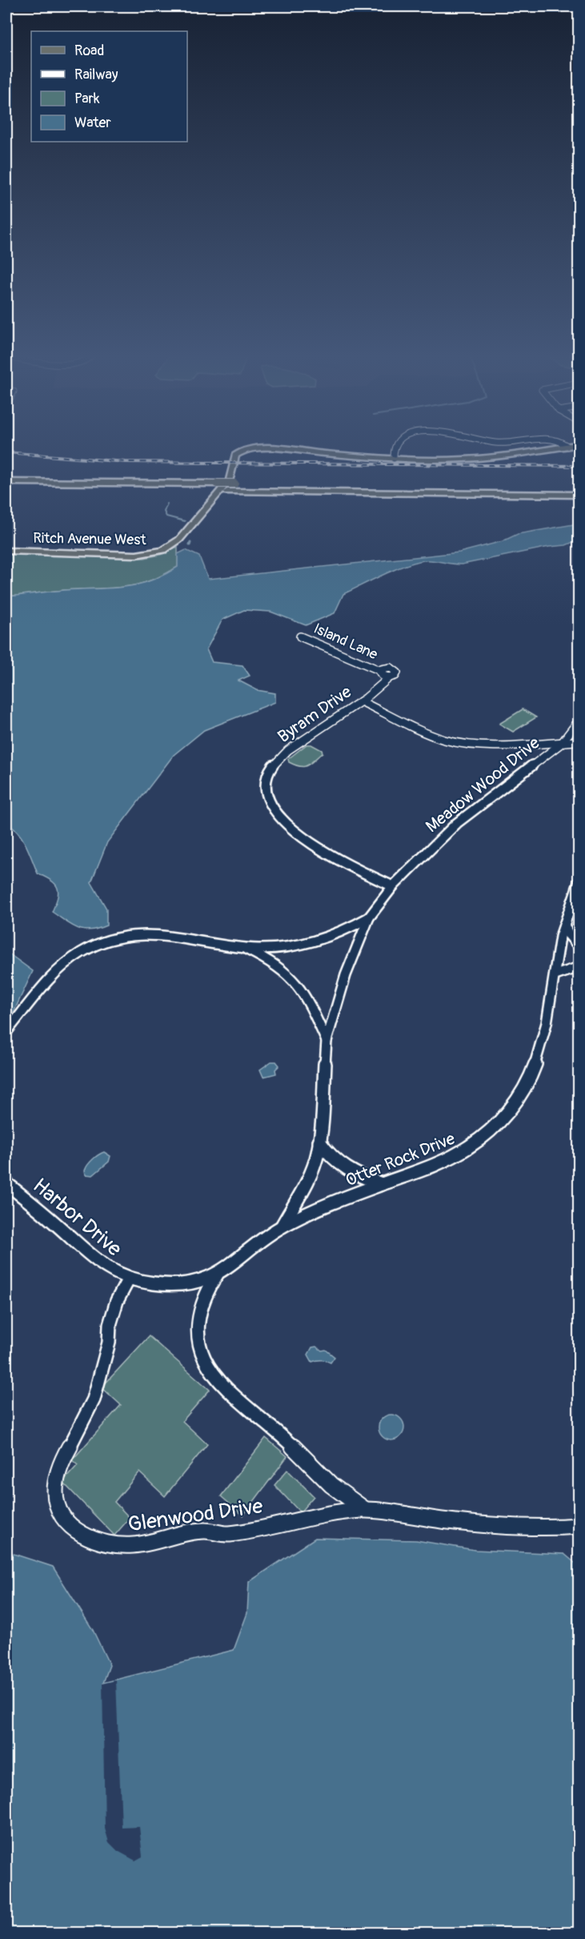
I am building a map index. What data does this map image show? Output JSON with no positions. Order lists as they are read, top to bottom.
{
  "streets": {
    "main road": ["Ritch Avenue West"],
    "street": [
      "Island Lane",
      "Byram Drive",
      "Meadow Wood Drive",
      "Otter Rock Drive",
      "Harbor Drive",
      "Glenwood Drive"
    ]
  },
  "crossings": [
    ["Island Lane", "Byram Drive"],
    ["Byram Drive", "Meadow Wood Drive"],
    ["Meadow Wood Drive", "Otter Rock Drive"],
    ["Meadow Wood Drive", "Harbor Drive"],
    ["Otter Rock Drive", "Harbor Drive"],
    ["Harbor Drive", "Glenwood Drive"]
  ],
  "legend": [
    "Road",
    "Railway",
    "Park",
    "Water"
  ]
}
